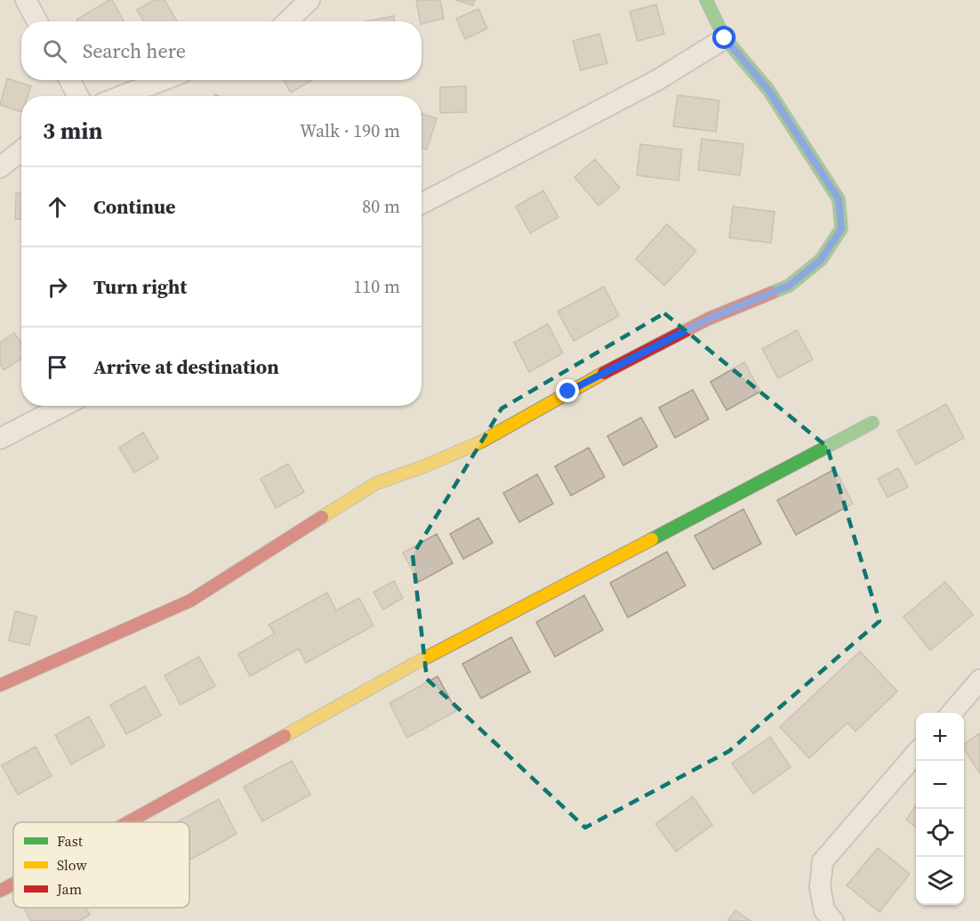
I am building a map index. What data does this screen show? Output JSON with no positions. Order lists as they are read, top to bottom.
{
  "legend": ["Fast", "Slow", "Jam"],
  "page": {
    "search": "Search here",
    "heading": ["3 min", "Walk · 190 m"],
    "list": [
      ["Continue", "80 m"],
      ["Turn right", "110 m"],
      "Arrive at destination"
    ],
    "map_buttons": ["+", "−"]
  }
}
